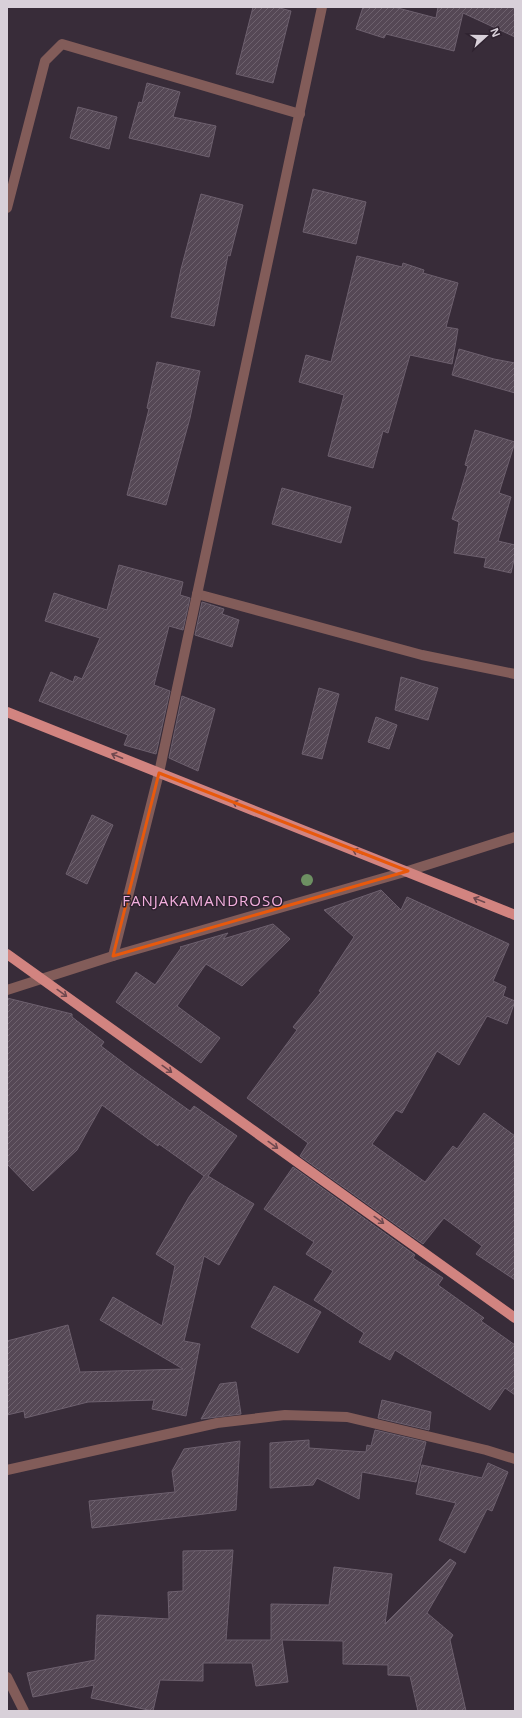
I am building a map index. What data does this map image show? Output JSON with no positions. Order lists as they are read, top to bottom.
{
  "districts": ["FANJAKAMANDROSO"],
  "north": "right"
}
